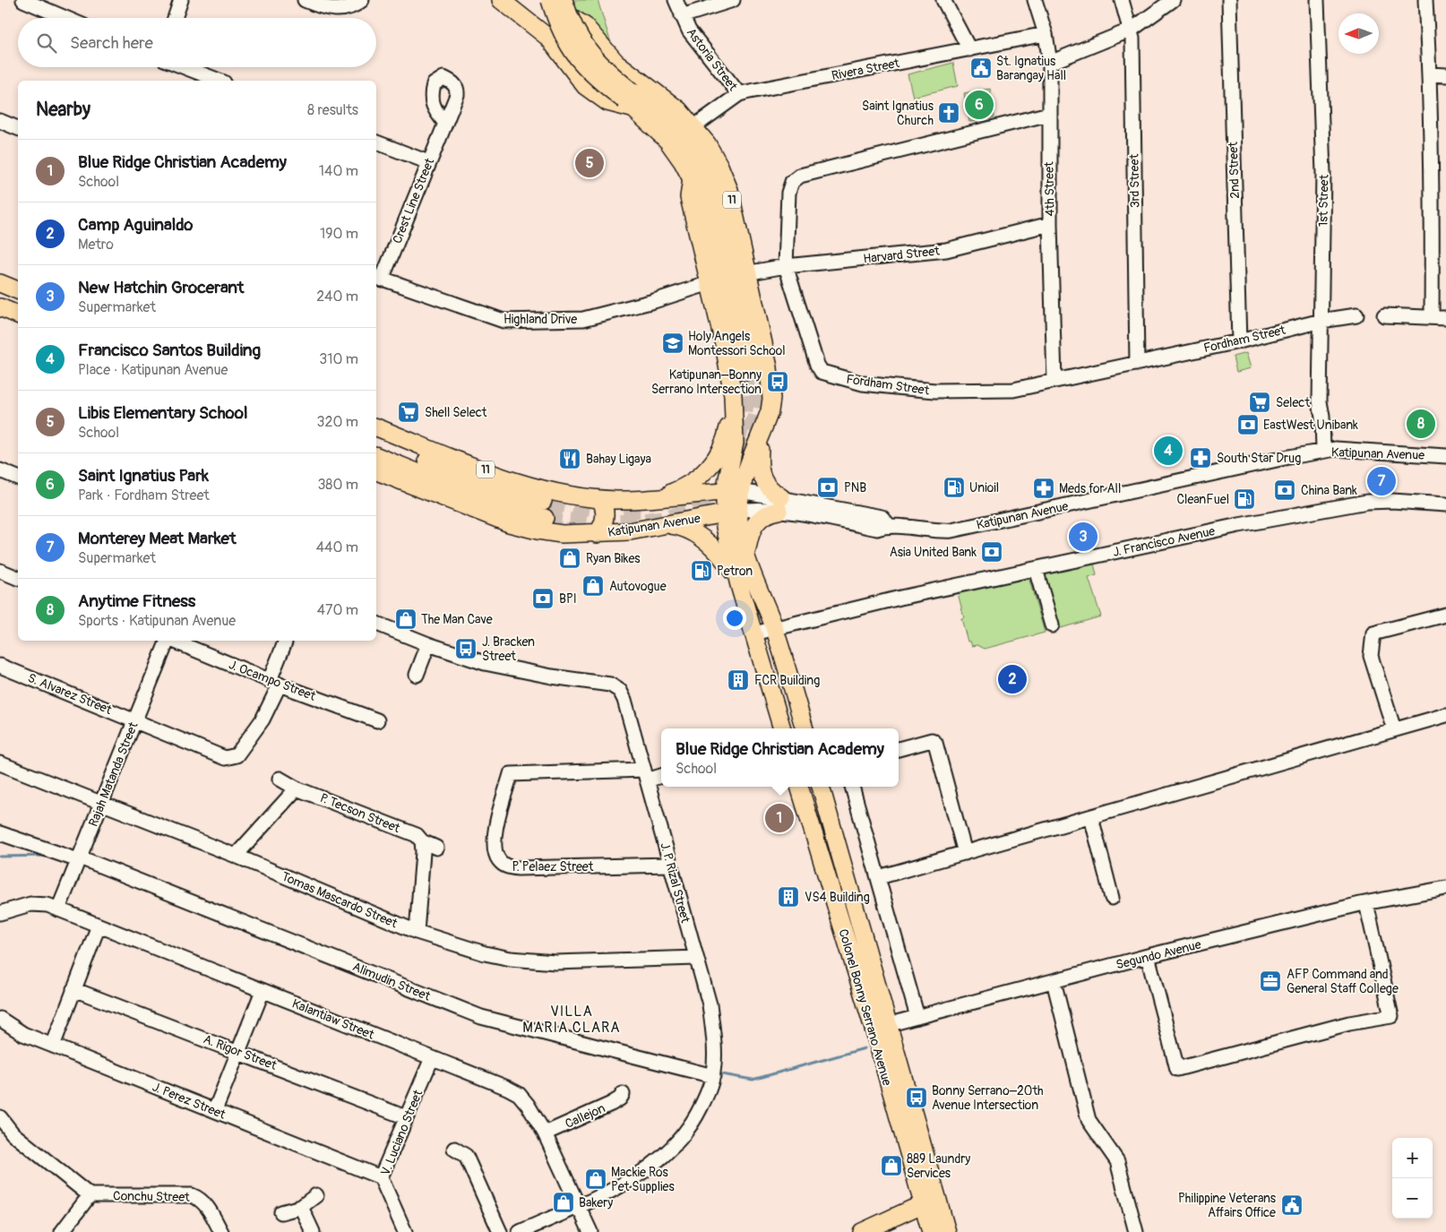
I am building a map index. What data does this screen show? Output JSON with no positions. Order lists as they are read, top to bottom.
{
  "streets": {
    "main road": ["11", "Katipunan Avenue", "Colonel Bonny Serrano Avenue"],
    "street": [
      "Astoria Street",
      "Rivera Street",
      "2nd Street",
      "3rd Street",
      "4th Street",
      "Crest Line Street",
      "1st Street",
      "Harvard Street",
      "Highland Drive",
      "Fordham Street",
      "J. Francisco Avenue",
      "J. Ocampo Street",
      "S. Alvarez Street",
      "Rajah Matanda Street",
      "P. Tecson Street",
      "P. Pelaez Street",
      "J. P. Rizal Street",
      "Tomas Mascardo Street",
      "Segundo Avenue",
      "Alimudin Street",
      "Kalantiaw Street",
      "A. Rigor Street",
      "J. Perez Street",
      "Callejon",
      "V. Luciano Street",
      "Conchu Street"
    ]
  },
  "crossings": [
    ["Astoria Street", "Rivera Street"],
    ["Rivera Street", "4th Street"],
    ["Rivera Street", "11"],
    ["2nd Street", "Fordham Street"],
    ["3rd Street", "Fordham Street"],
    ["4th Street", "Harvard Street"],
    ["4th Street", "Fordham Street"],
    ["11", "Highland Drive"],
    ["11", "Katipunan Avenue"],
    ["Crest Line Street", "Highland Drive"],
    ["1st Street", "Fordham Street"],
    ["1st Street", "Katipunan Avenue"],
    ["Harvard Street", "Fordham Street"],
    ["J. Ocampo Street", "S. Alvarez Street"],
    ["S. Alvarez Street", "Rajah Matanda Street"],
    ["Rajah Matanda Street", "Tomas Mascardo Street"],
    ["Rajah Matanda Street", "Alimudin Street"],
    ["Rajah Matanda Street", "Kalantiaw Street"],
    ["P. Pelaez Street", "J. P. Rizal Street"],
    ["J. P. Rizal Street", "Tomas Mascardo Street"],
    ["J. P. Rizal Street", "Alimudin Street"],
    ["J. P. Rizal Street", "Kalantiaw Street"],
    ["Segundo Avenue", "Colonel Bonny Serrano Avenue"],
    ["Kalantiaw Street", "Callejon"],
    ["Kalantiaw Street", "V. Luciano Street"],
    ["A. Rigor Street", "V. Luciano Street"],
    ["J. Perez Street", "V. Luciano Street"]
  ],
  "districts": ["VILLA MARIA CLARA"],
  "places": {
    "public building": ["St. Ignatius Barangay Hall", "Philippine Veterans Affairs Office"],
    "church": ["Saint Ignatius Church"],
    "school or university": ["Holy Angels Montessori School"],
    "bus stop": ["Katipunan–Bonny Serrano Intersection", "J. Bracken Street", "Bonny Serrano–20th Avenue Intersection"],
    "supermarket": ["Select", "Shell Select"],
    "bank": [
      "EastWest Unibank",
      "PNB",
      "China Bank",
      "Asia United Bank",
      "BPI"
    ],
    "pharmacy": ["South Star Drug", "Meds for All"],
    "restaurant": ["Bahay Ligaya"],
    "fuel station": ["Unioil", "CleanFuel", "Petron"],
    "shop": [
      "Ryan Bikes",
      "Autovogue",
      "The Man Cave",
      "889 Laundry Services",
      "Mackie Ros Pet Supplies",
      "Bakery"
    ],
    "building": ["FCR Building", "VS4 Building"],
    "office": ["AFP Command and General Staff College"]
  },
  "north": "left",
  "page": {
    "search": "Search here",
    "heading": ["Nearby", "8 results"],
    "pins": [
      "6",
      "5",
      "8",
      "4",
      "7",
      "3",
      "2",
      "1"
    ],
    "list": [
      {
        "mark": "1",
        "name": "Blue Ridge Christian Academy",
        "note": "School",
        "value": "140 m"
      },
      {
        "mark": "2",
        "name": "Camp Aguinaldo",
        "note": "Metro",
        "value": "190 m"
      },
      {
        "mark": "3",
        "name": "New Hatchin Grocerant",
        "note": "Supermarket",
        "value": "240 m"
      },
      {
        "mark": "4",
        "name": "Francisco Santos Building",
        "note": "Place · Katipunan Avenue",
        "value": "310 m"
      },
      {
        "mark": "5",
        "name": "Libis Elementary School",
        "note": "School",
        "value": "320 m"
      },
      {
        "mark": "6",
        "name": "Saint Ignatius Park",
        "note": "Park · Fordham Street",
        "value": "380 m"
      },
      {
        "mark": "7",
        "name": "Monterey Meat Market",
        "note": "Supermarket",
        "value": "440 m"
      },
      {
        "mark": "8",
        "name": "Anytime Fitness",
        "note": "Sports · Katipunan Avenue",
        "value": "470 m"
      }
    ],
    "popup": ["Blue Ridge Christian Academy", "School"],
    "map_buttons": ["+", "−"]
  }
}
